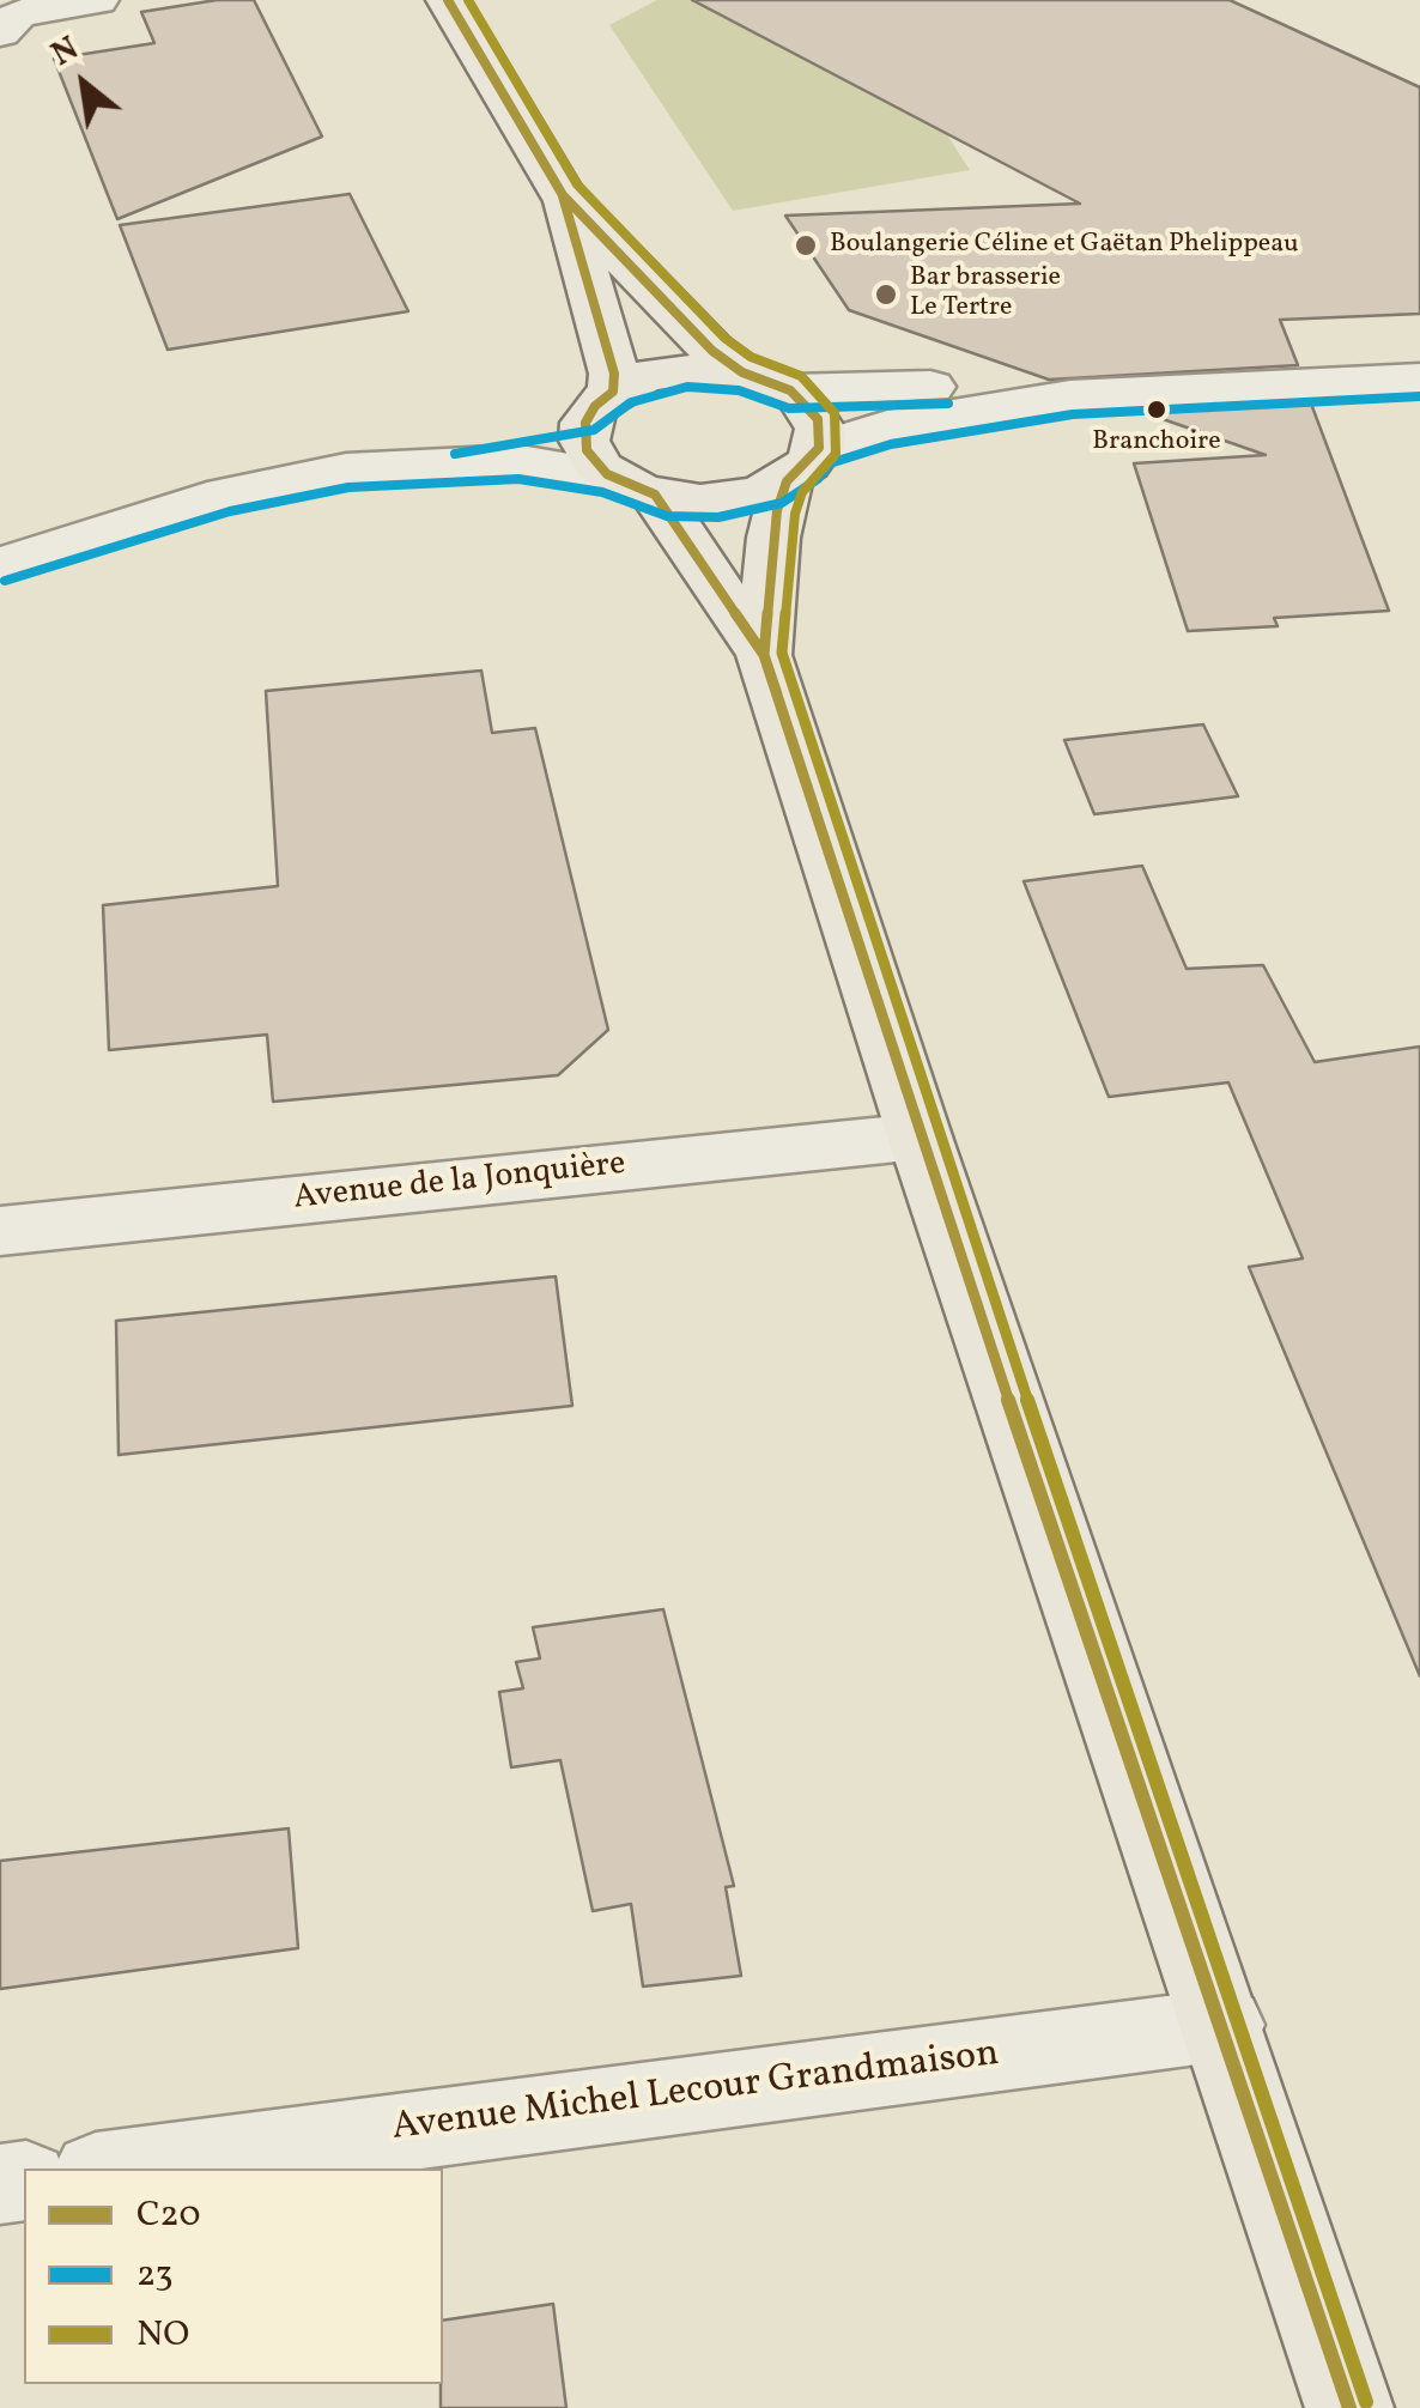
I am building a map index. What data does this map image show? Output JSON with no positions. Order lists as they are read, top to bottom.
{
  "streets": {
    "street": ["Avenue de la Jonquière", "Avenue Michel Lecour Grandmaison"]
  },
  "places": ["Boulangerie Céline et Gaëtan Phelippeau", "Bar brasserie Le Tertre", "Branchoire"],
  "lines": ["transit line C20", "transit line NO", "transit line 23"],
  "legend": ["C20", "23", "NO"],
  "north": "top left"
}
